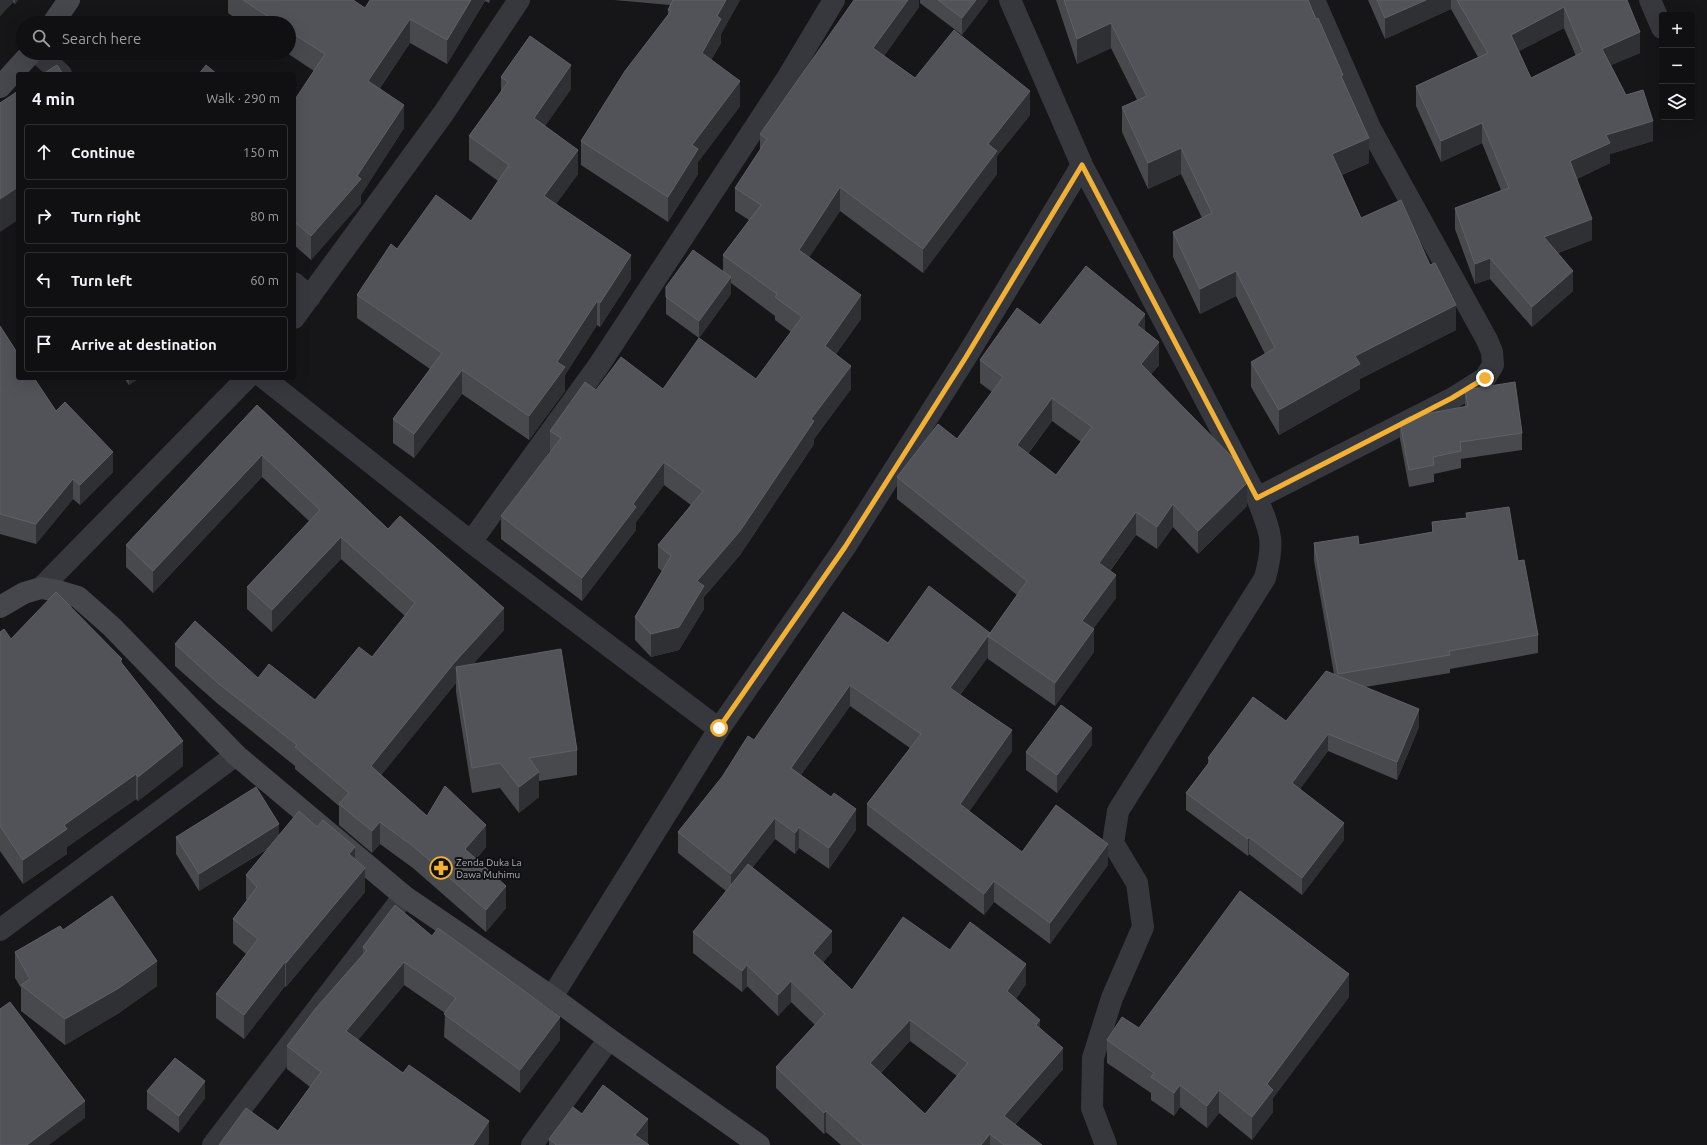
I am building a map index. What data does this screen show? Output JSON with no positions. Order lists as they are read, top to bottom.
{
  "places": {
    "pharmacy": ["Zenda Duka La Dawa Muhimu"]
  },
  "page": {
    "map_buttons": ["+", "−"],
    "search": "Search here",
    "heading": ["4 min", "Walk · 290 m"],
    "list": [
      ["Continue", "150 m"],
      ["Turn right", "80 m"],
      ["Turn left", "60 m"],
      "Arrive at destination"
    ]
  }
}
